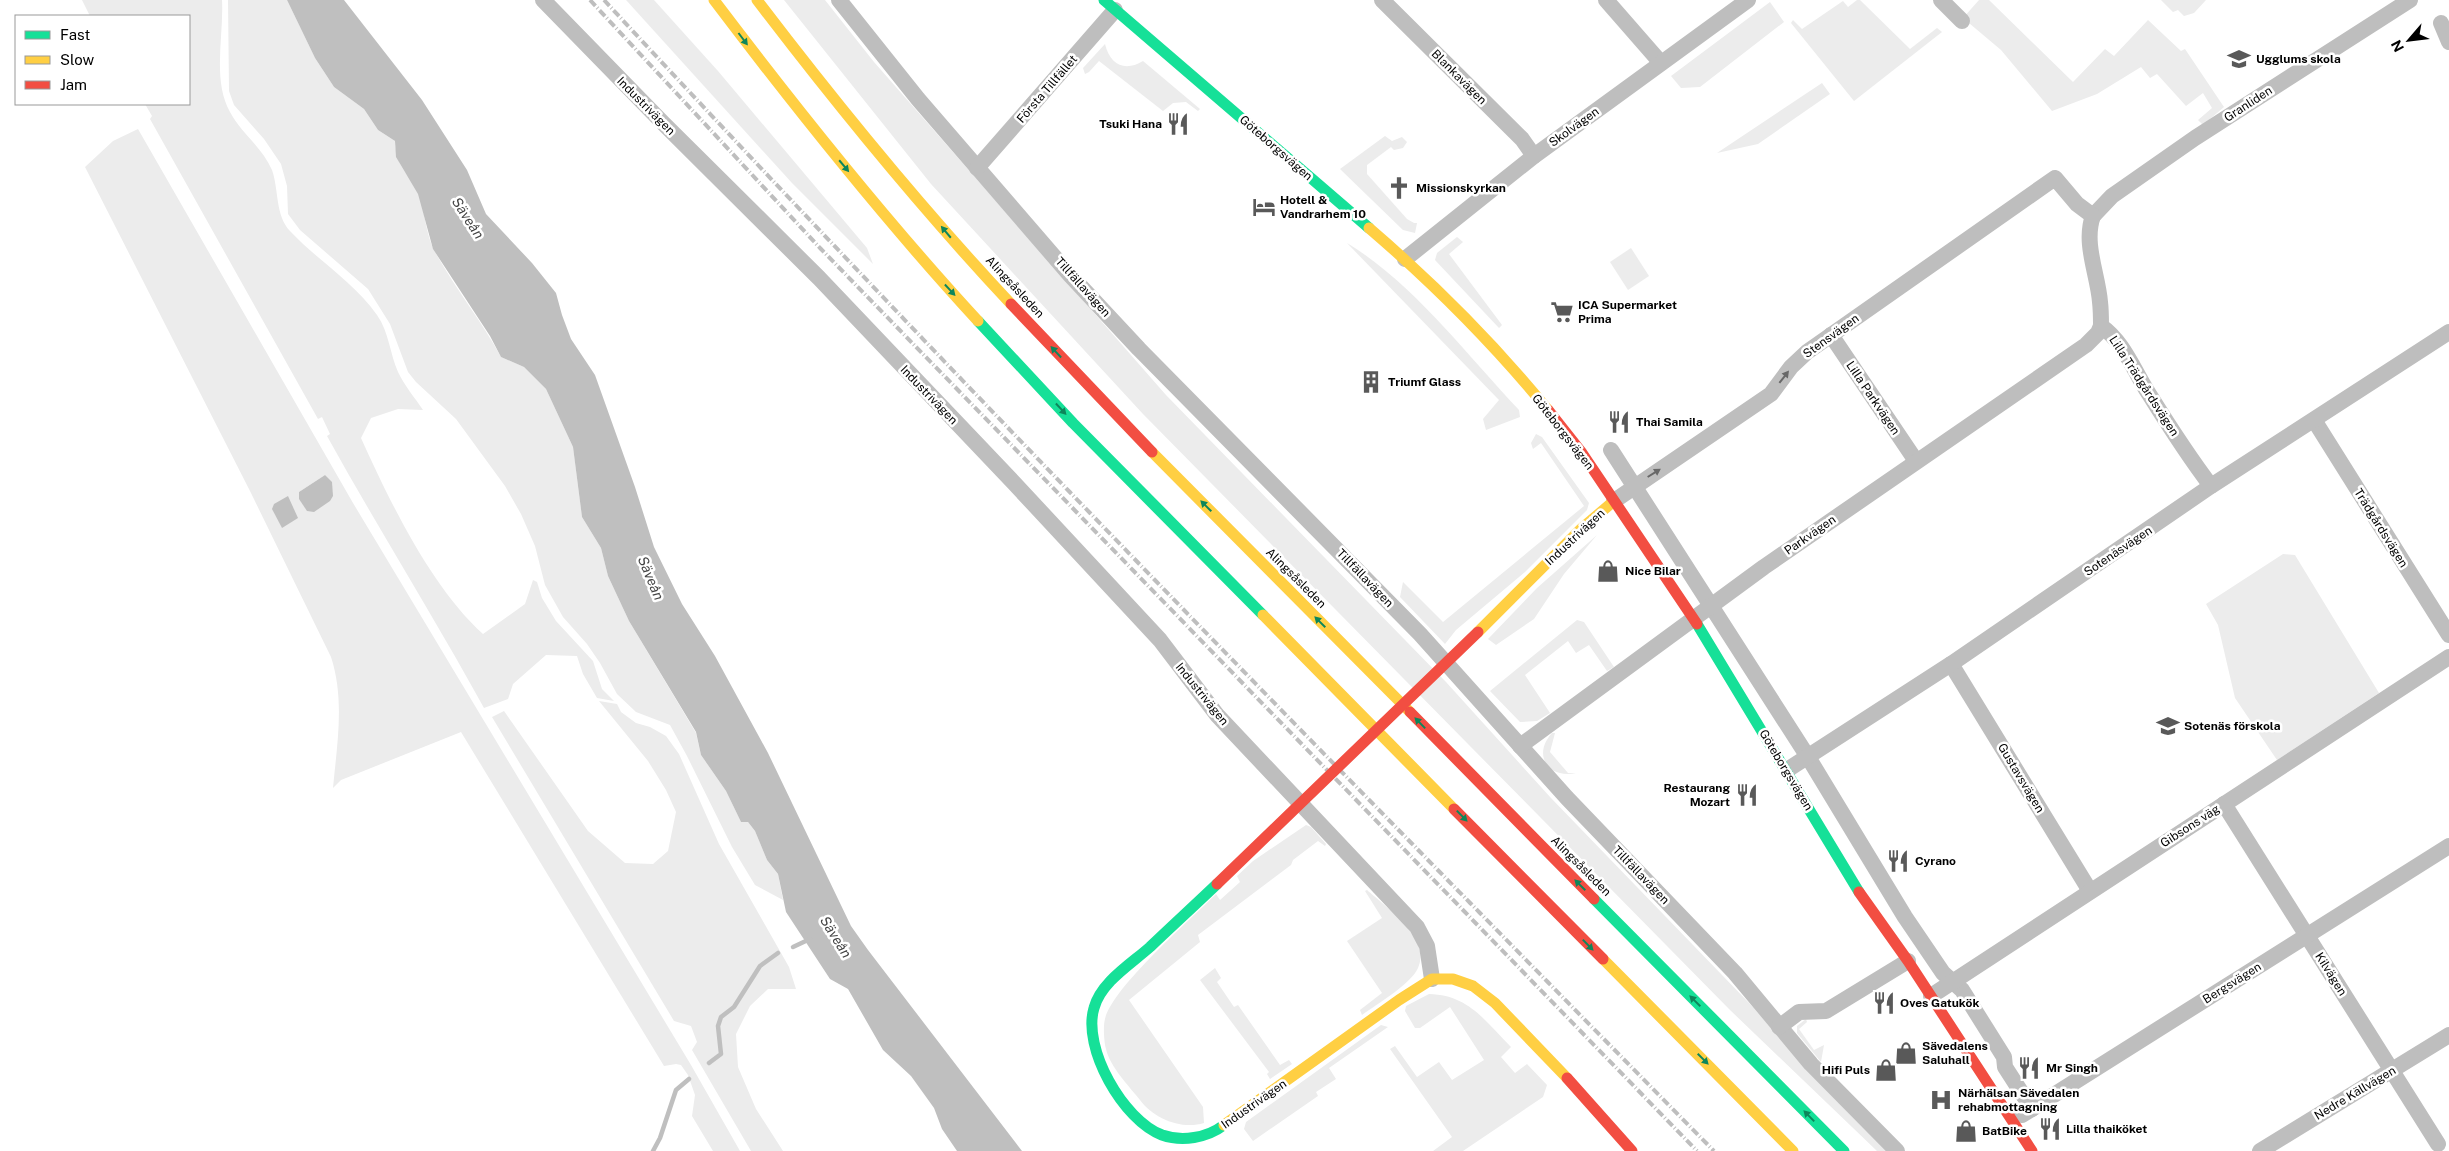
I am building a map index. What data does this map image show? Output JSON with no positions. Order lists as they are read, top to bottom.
{
  "streets": {
    "main road": ["Industrivägen", "Göteborgsvägen", "Alingsåsleden"],
    "street": [
      "Blankavägen",
      "Första Tillfället",
      "Granliden",
      "Skolvägen",
      "Tillfällavägen",
      "Stensvägen",
      "Lilla Trädgårdsvägen",
      "Lilla Parkvägen",
      "Trädgårdsvägen",
      "Parkvägen",
      "Sotenäsvägen",
      "Gustavsvägen",
      "Gibsons väg",
      "Kilvägen",
      "Bergsvägen",
      "Nedre Källvägen"
    ]
  },
  "crossings": [
    ["Blankavägen", "Skolvägen"],
    ["Första Tillfället", "Göteborgsvägen"],
    ["Första Tillfället", "Tillfällavägen"],
    ["Granliden", "Stensvägen"],
    ["Granliden", "Lilla Trädgårdsvägen"],
    ["Industrivägen", "Göteborgsvägen"],
    ["Industrivägen", "Stensvägen"],
    ["Skolvägen", "Göteborgsvägen"],
    ["Göteborgsvägen", "Stensvägen"],
    ["Göteborgsvägen", "Parkvägen"],
    ["Göteborgsvägen", "Sotenäsvägen"],
    ["Göteborgsvägen", "Gibsons väg"],
    ["Göteborgsvägen", "Bergsvägen"],
    ["Tillfällavägen", "Parkvägen"],
    ["Stensvägen", "Lilla Trädgårdsvägen"],
    ["Stensvägen", "Lilla Parkvägen"],
    ["Lilla Trädgårdsvägen", "Parkvägen"],
    ["Lilla Trädgårdsvägen", "Sotenäsvägen"],
    ["Lilla Parkvägen", "Parkvägen"],
    ["Trädgårdsvägen", "Sotenäsvägen"],
    ["Sotenäsvägen", "Gustavsvägen"],
    ["Gustavsvägen", "Gibsons väg"],
    ["Gibsons väg", "Kilvägen"],
    ["Kilvägen", "Bergsvägen"],
    ["Kilvägen", "Nedre Källvägen"]
  ],
  "one_way": ["Stensvägen"],
  "water": ["Säveån"],
  "places": {
    "school or university": ["Ugglums skola", "Sotenäs förskola"],
    "restaurant": [
      "Tsuki Hana",
      "Thai Samila",
      "Restaurang Mozart",
      "Cyrano",
      "Oves Gatukök",
      "Mr Singh",
      "Lilla thaiköket"
    ],
    "church": ["Missionskyrkan"],
    "hotel": ["Hotell & Vandrarhem 10"],
    "supermarket": ["ICA Supermarket Prima"],
    "building": ["Triumf Glass"],
    "shop": [
      "Nice Bilar",
      "Sävedalens Saluhall",
      "Hifi Puls",
      "BatBike"
    ],
    "hospital": ["Närhälsan Sävedalen rehabmottagning"]
  },
  "legend": ["Fast", "Slow", "Jam"],
  "north": "bottom left"
}
